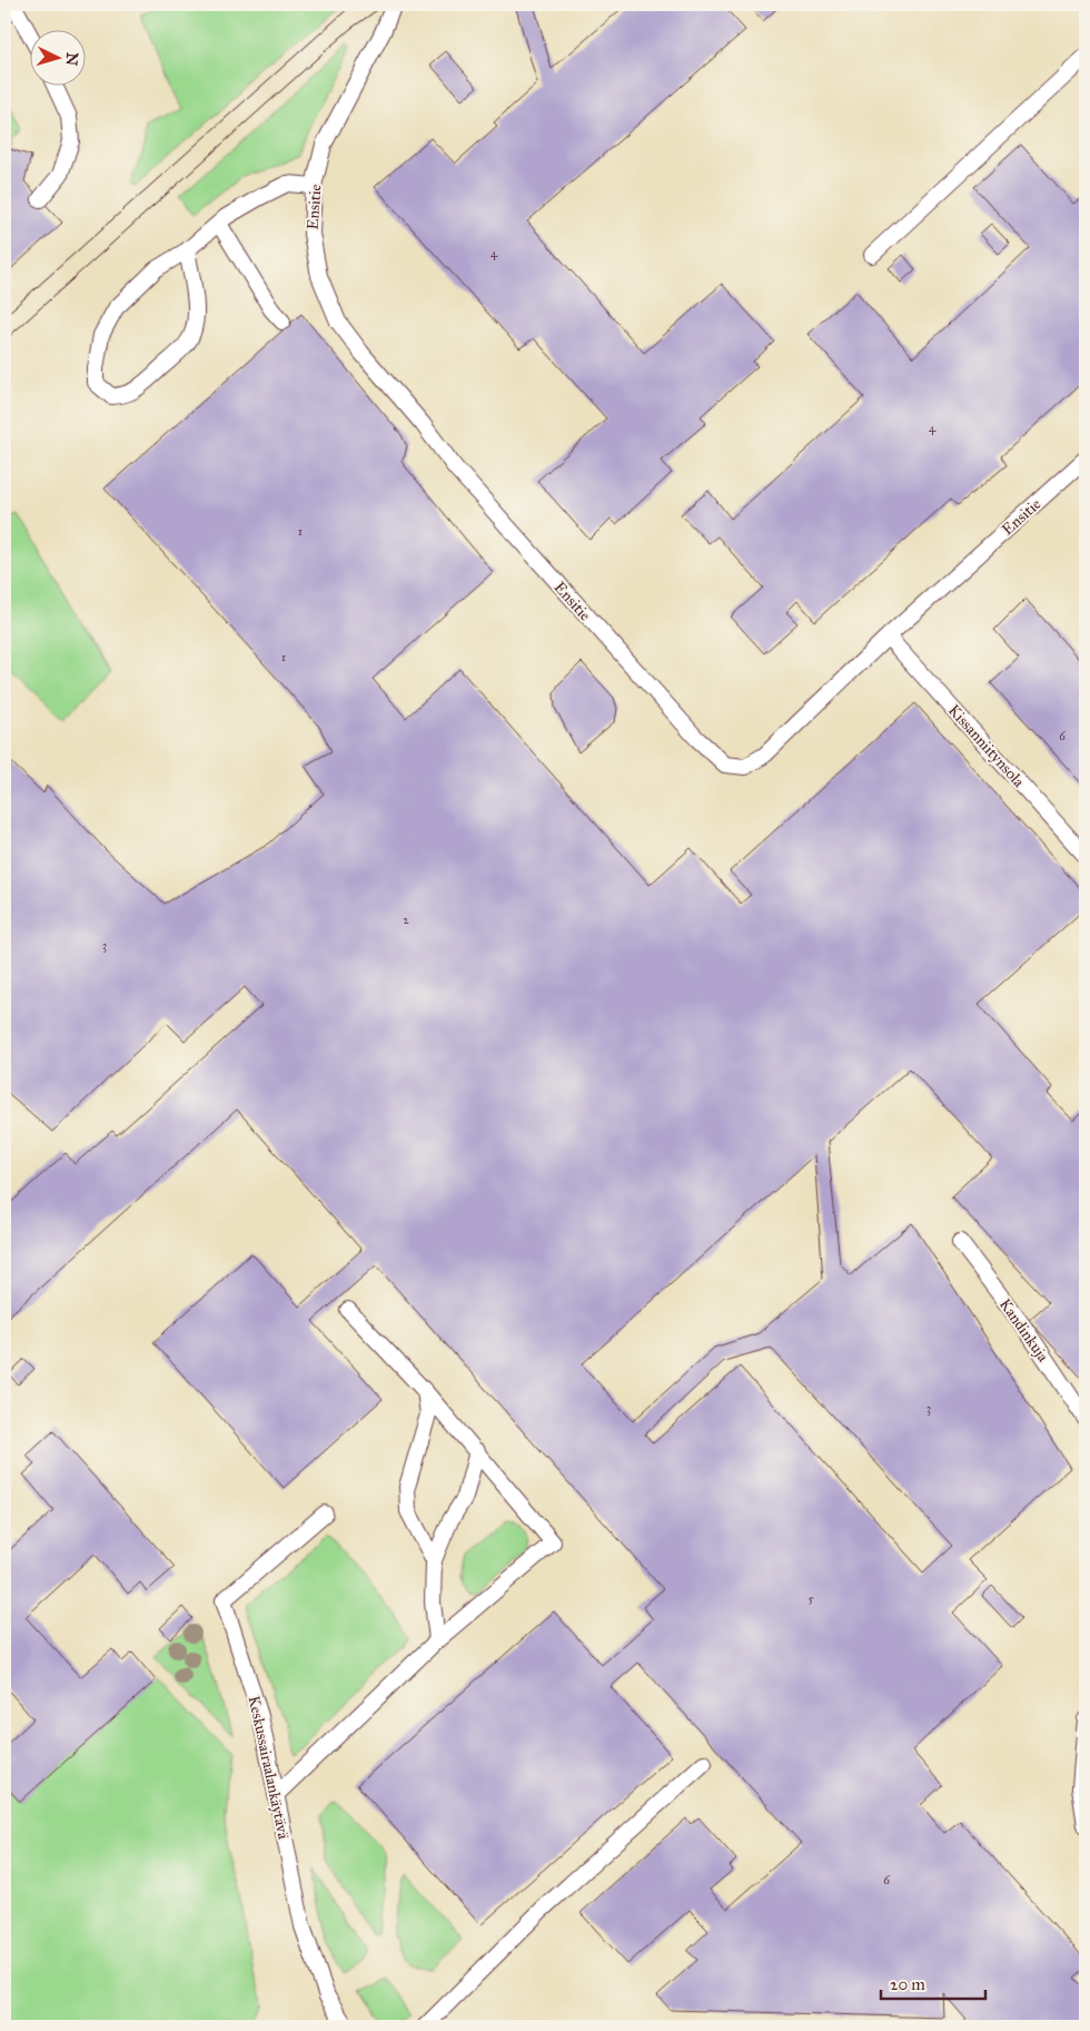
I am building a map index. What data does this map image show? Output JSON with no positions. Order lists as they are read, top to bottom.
{
  "streets": {
    "lane": [
      "Ensitie",
      "Kissanniitynsola",
      "Kandinkuja",
      "Keskussairaalankäytävä"
    ]
  },
  "crossings": [
    ["Ensitie", "Kissanniitynsola"]
  ],
  "house_numbers": [
    "4",
    "4",
    "1",
    "1",
    "6",
    "2",
    "3",
    "3",
    "5",
    "6"
  ],
  "scale_bar": "20 m",
  "north": "right"
}
